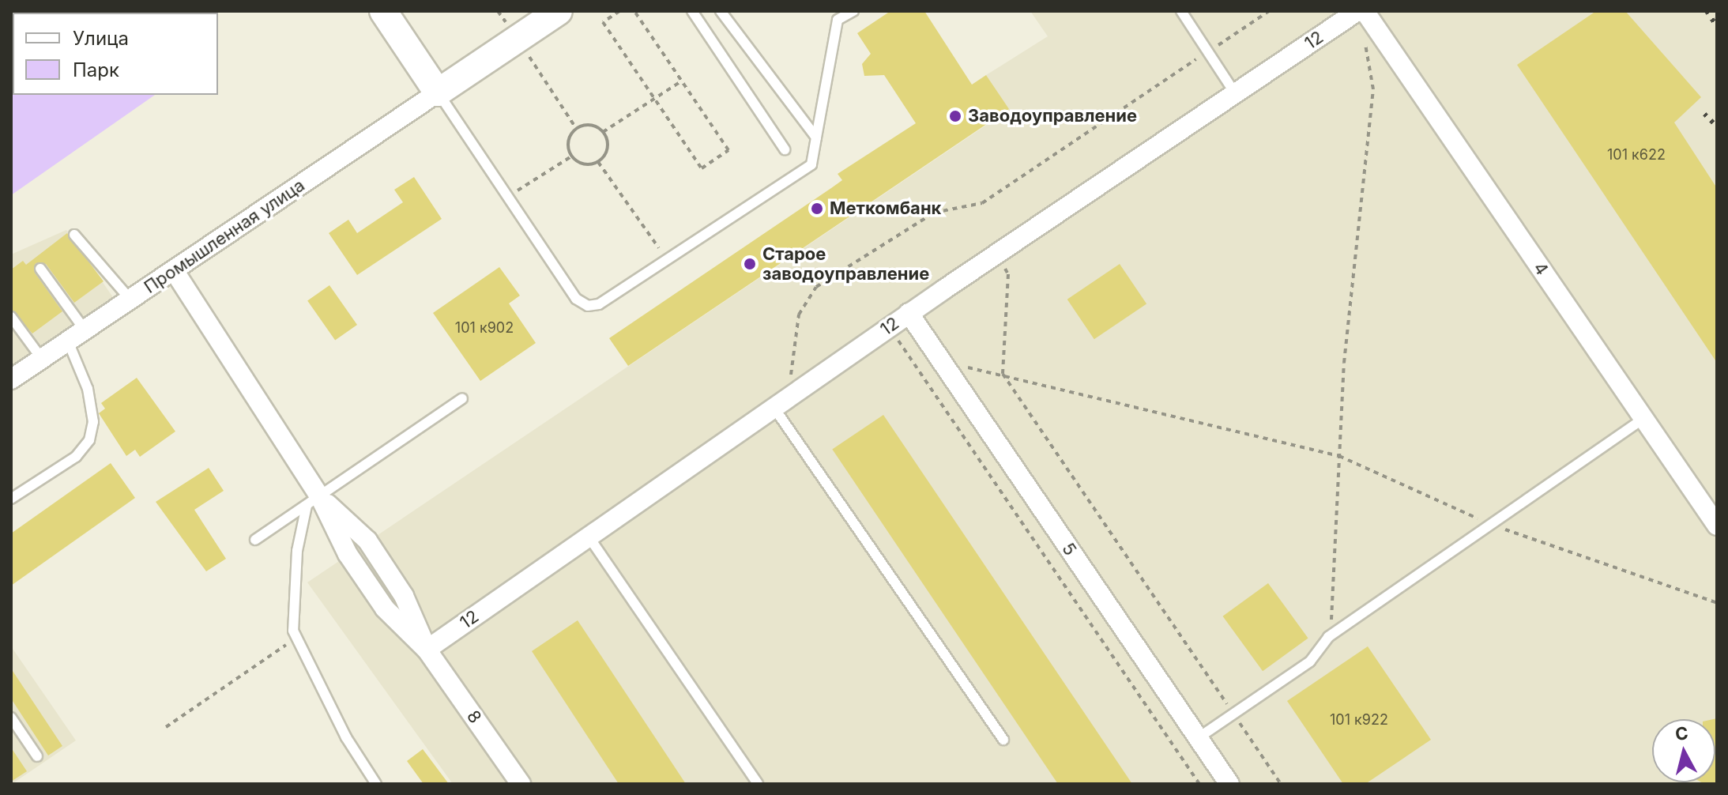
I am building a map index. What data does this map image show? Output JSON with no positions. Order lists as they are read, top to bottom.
{
  "streets": {
    "street": [
      "12",
      "Промышленная улица",
      "4",
      "5",
      "8"
    ]
  },
  "crossings": [
    ["12", "5"],
    ["12", "8"],
    ["Промышленная улица", "8"]
  ],
  "places": ["Заводоуправление", "Меткомбанк", "Старое заводоуправление"],
  "house_numbers": ["101 к622", "101 к902", "101 к922"],
  "legend": ["Улица", "Парк"],
  "north": "top"
}
